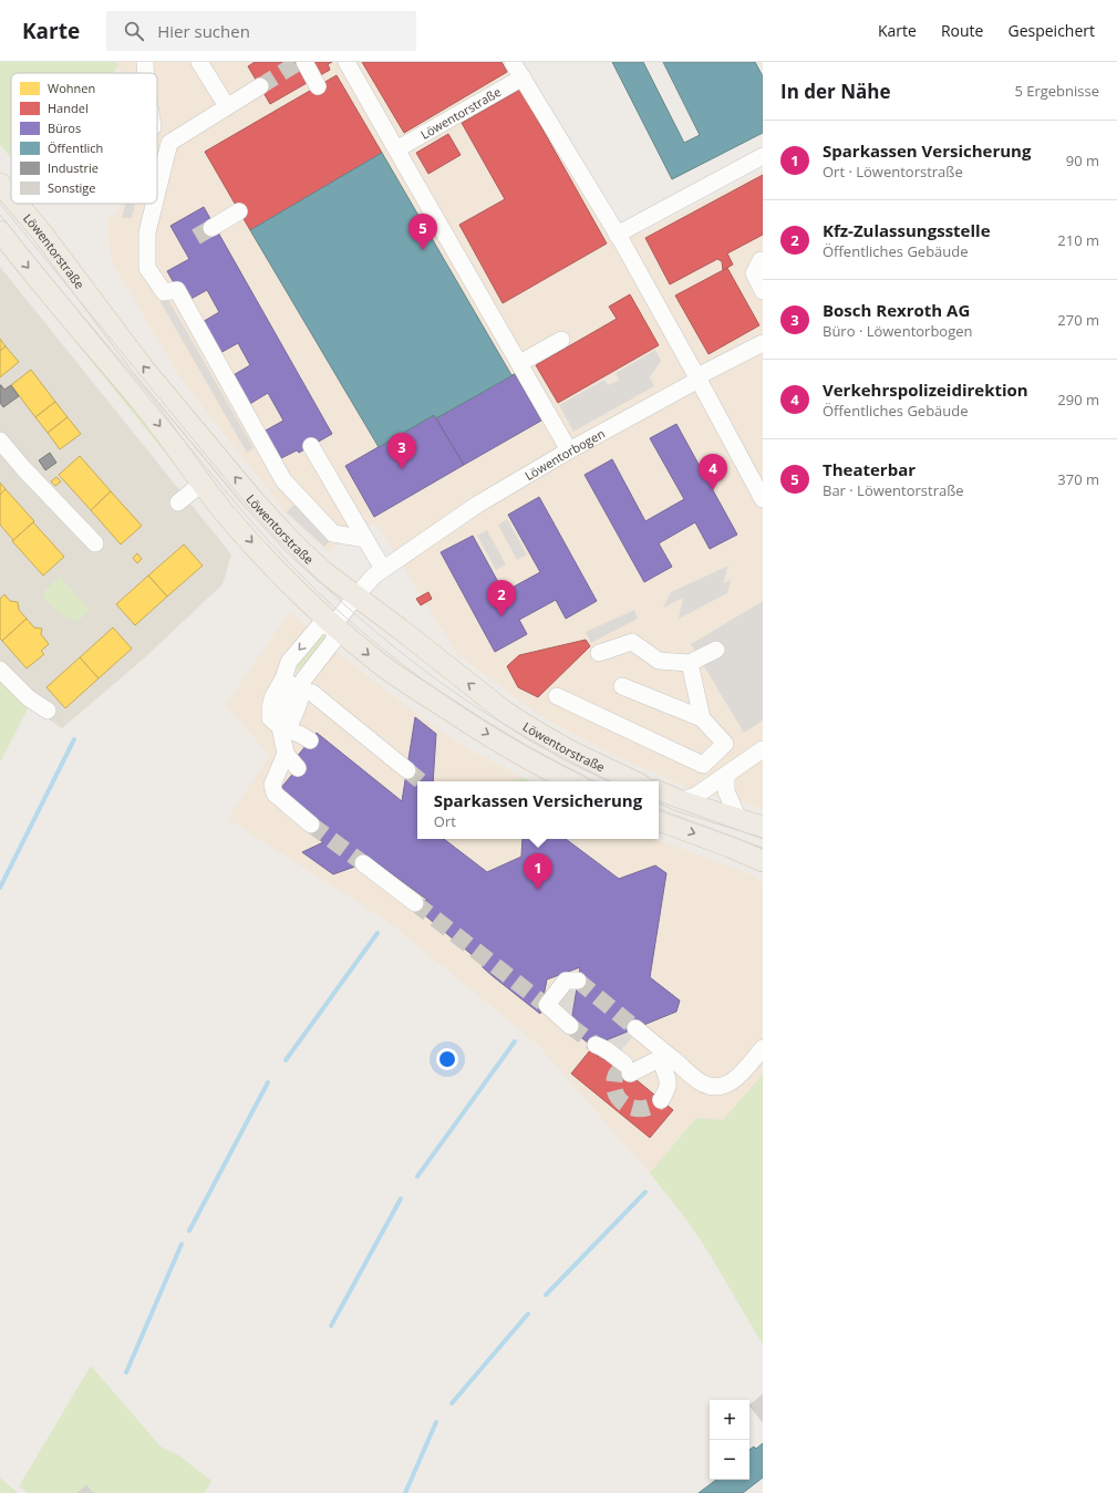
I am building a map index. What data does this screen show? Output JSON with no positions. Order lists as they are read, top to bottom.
{
  "streets": {
    "main road": ["Löwentorstraße"],
    "street": ["Löwentorbogen"]
  },
  "crossings": [
    ["Löwentorstraße", "Löwentorbogen"]
  ],
  "legend": [
    "Wohnen",
    "Handel",
    "Büros",
    "Öffentlich",
    "Industrie",
    "Sonstige"
  ],
  "page": {
    "header": "Karte",
    "search": "Hier suchen",
    "nav": ["Karte", "Route", "Gespeichert"],
    "heading": ["In der Nähe", "5 Ergebnisse"],
    "list": [
      {
        "mark": "1",
        "name": "Sparkassen Versicherung",
        "note": "Ort · Löwentorstraße",
        "value": "90 m"
      },
      {
        "mark": "2",
        "name": "Kfz-Zulassungsstelle",
        "note": "Öffentliches Gebäude",
        "value": "210 m"
      },
      {
        "mark": "3",
        "name": "Bosch Rexroth AG",
        "note": "Büro · Löwentorbogen",
        "value": "270 m"
      },
      {
        "mark": "4",
        "name": "Verkehrspolizeidirektion",
        "note": "Öffentliches Gebäude",
        "value": "290 m"
      },
      {
        "mark": "5",
        "name": "Theaterbar",
        "note": "Bar · Löwentorstraße",
        "value": "370 m"
      }
    ],
    "pins": [
      "5",
      "3",
      "4",
      "2",
      "1"
    ],
    "popup": ["Sparkassen Versicherung", "Ort"],
    "map_buttons": ["+", "−"]
  }
}
